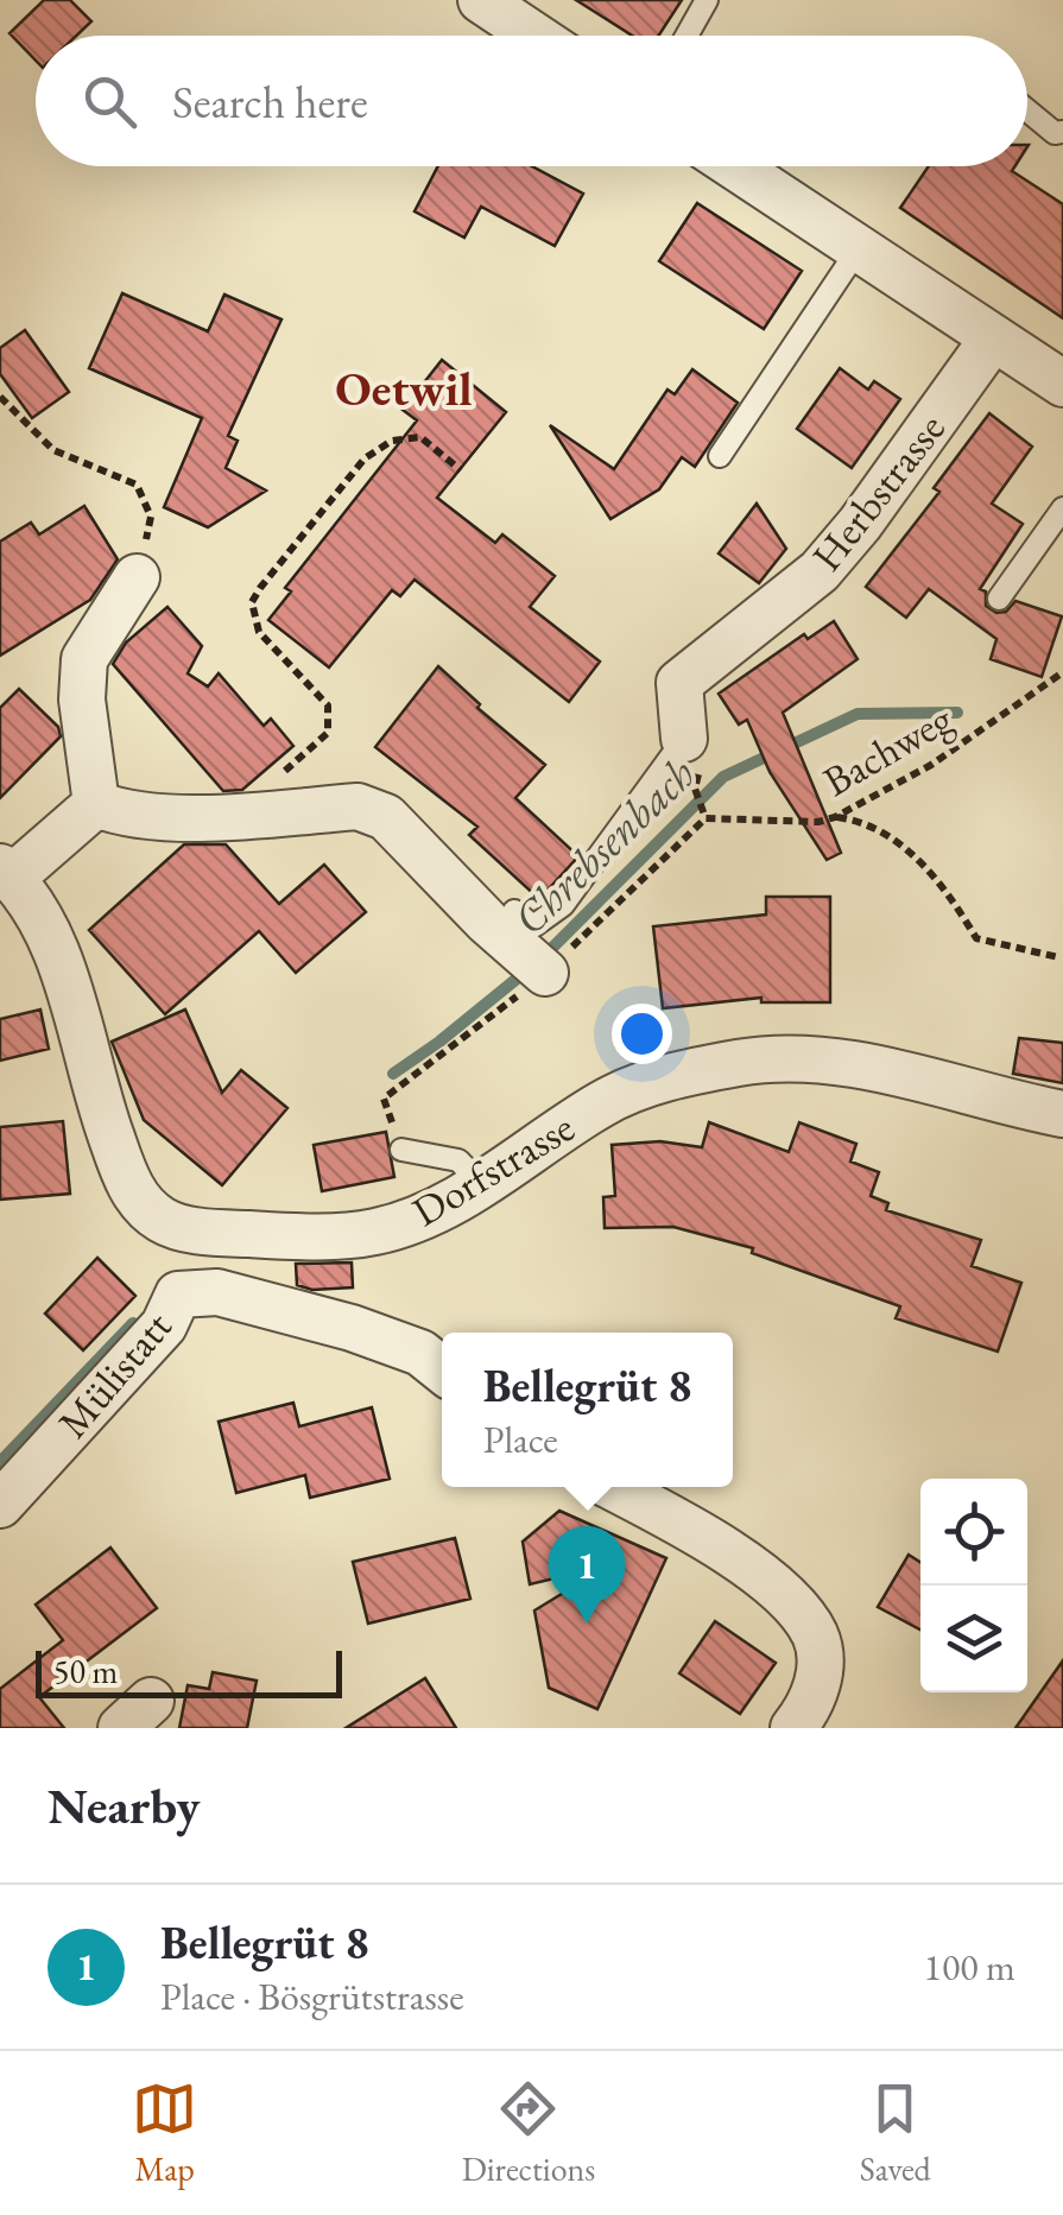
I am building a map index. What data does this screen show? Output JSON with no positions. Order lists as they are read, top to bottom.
{
  "streets": {
    "street": ["Herbstrasse", "Dorfstrasse", "Mülistatt"],
    "path": ["Bachweg"]
  },
  "districts": ["Oetwil"],
  "water": ["Chrebsenbach"],
  "scale_bar": "50 m",
  "page": {
    "search": "Search here",
    "popup": ["Bellegrüt 8", "Place"],
    "pins": "1",
    "scale": "50 m",
    "heading": "Nearby",
    "list": [
      {
        "mark": "1",
        "name": "Bellegrüt 8",
        "note": "Place · Bösgrütstrasse",
        "value": "100 m"
      }
    ],
    "nav": ["Map", "Directions", "Saved"]
  }
}
